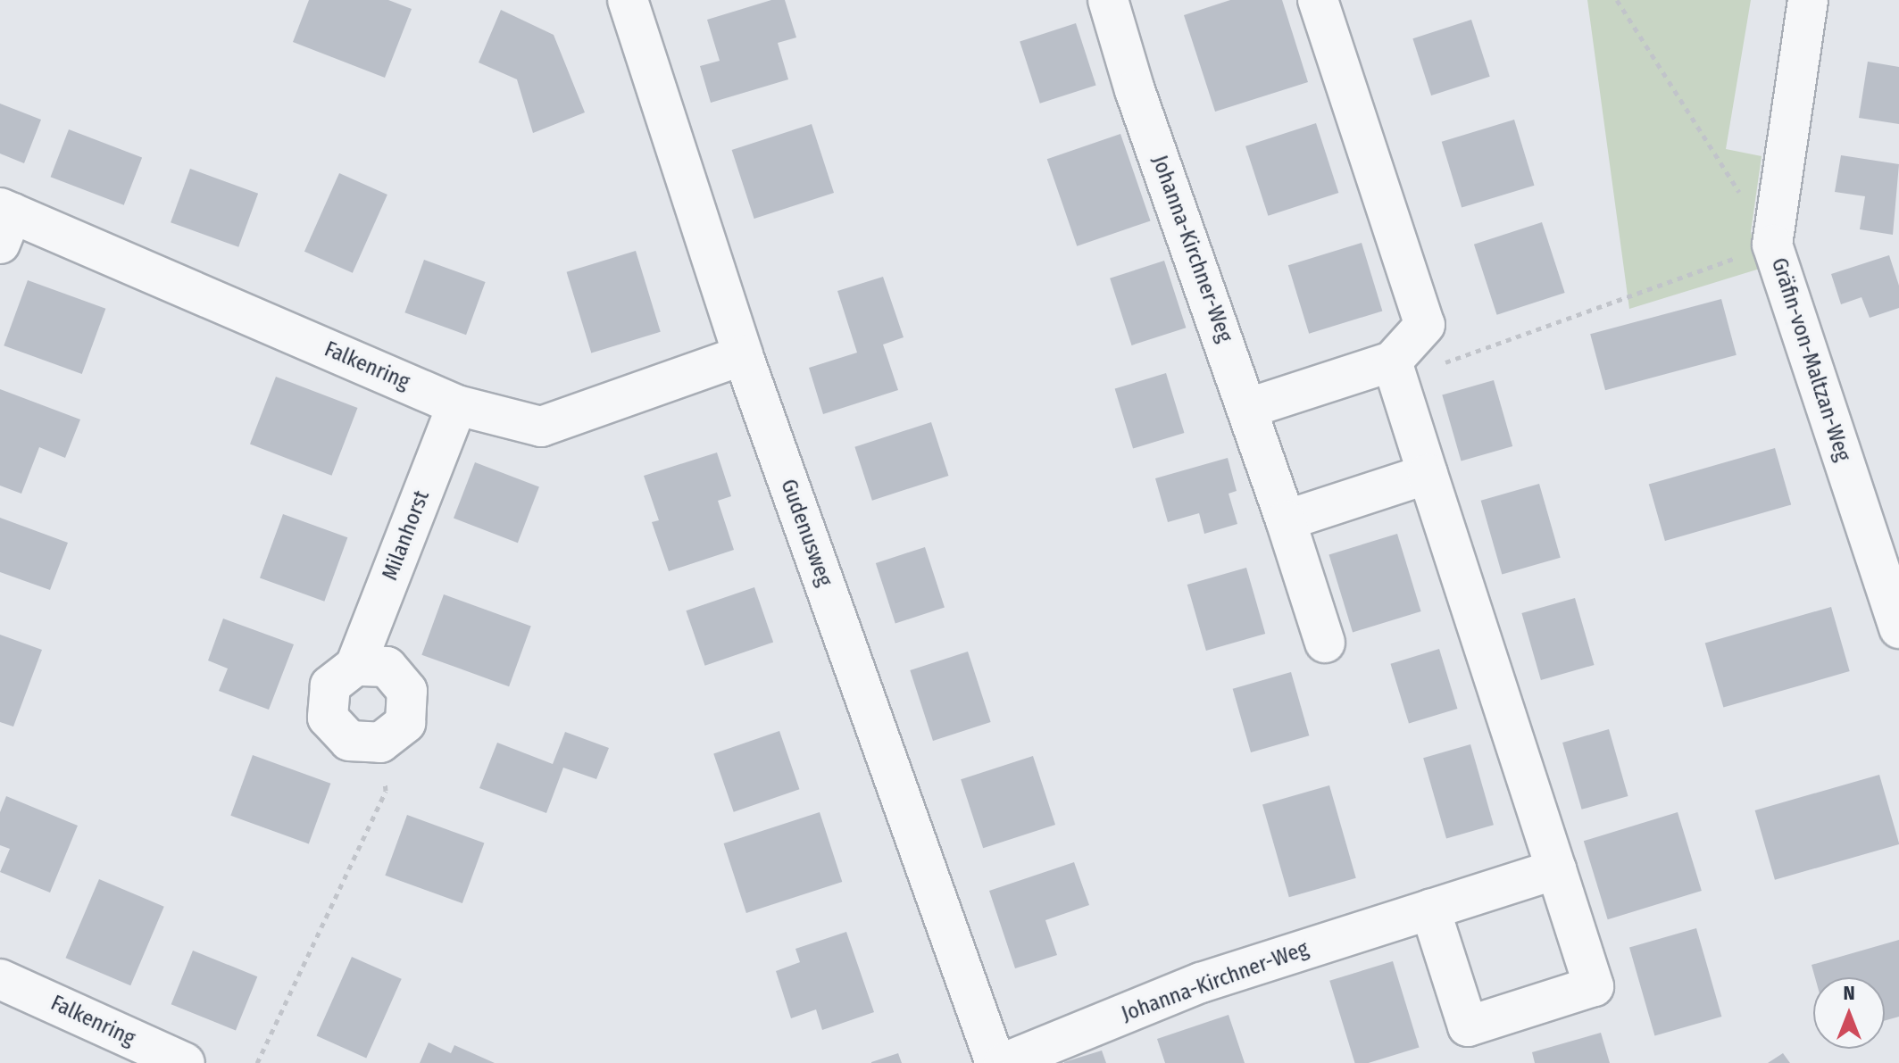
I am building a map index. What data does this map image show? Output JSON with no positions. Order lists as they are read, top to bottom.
{
  "streets": {
    "street": [
      "Johanna-Kirchner-Weg",
      "Gräfin-von-Maltzan-Weg",
      "Falkenring",
      "Gudenusweg",
      "Milanhorst"
    ]
  },
  "crossings": [
    ["Falkenring", "Gudenusweg"],
    ["Falkenring", "Milanhorst"]
  ],
  "north": "top"
}
